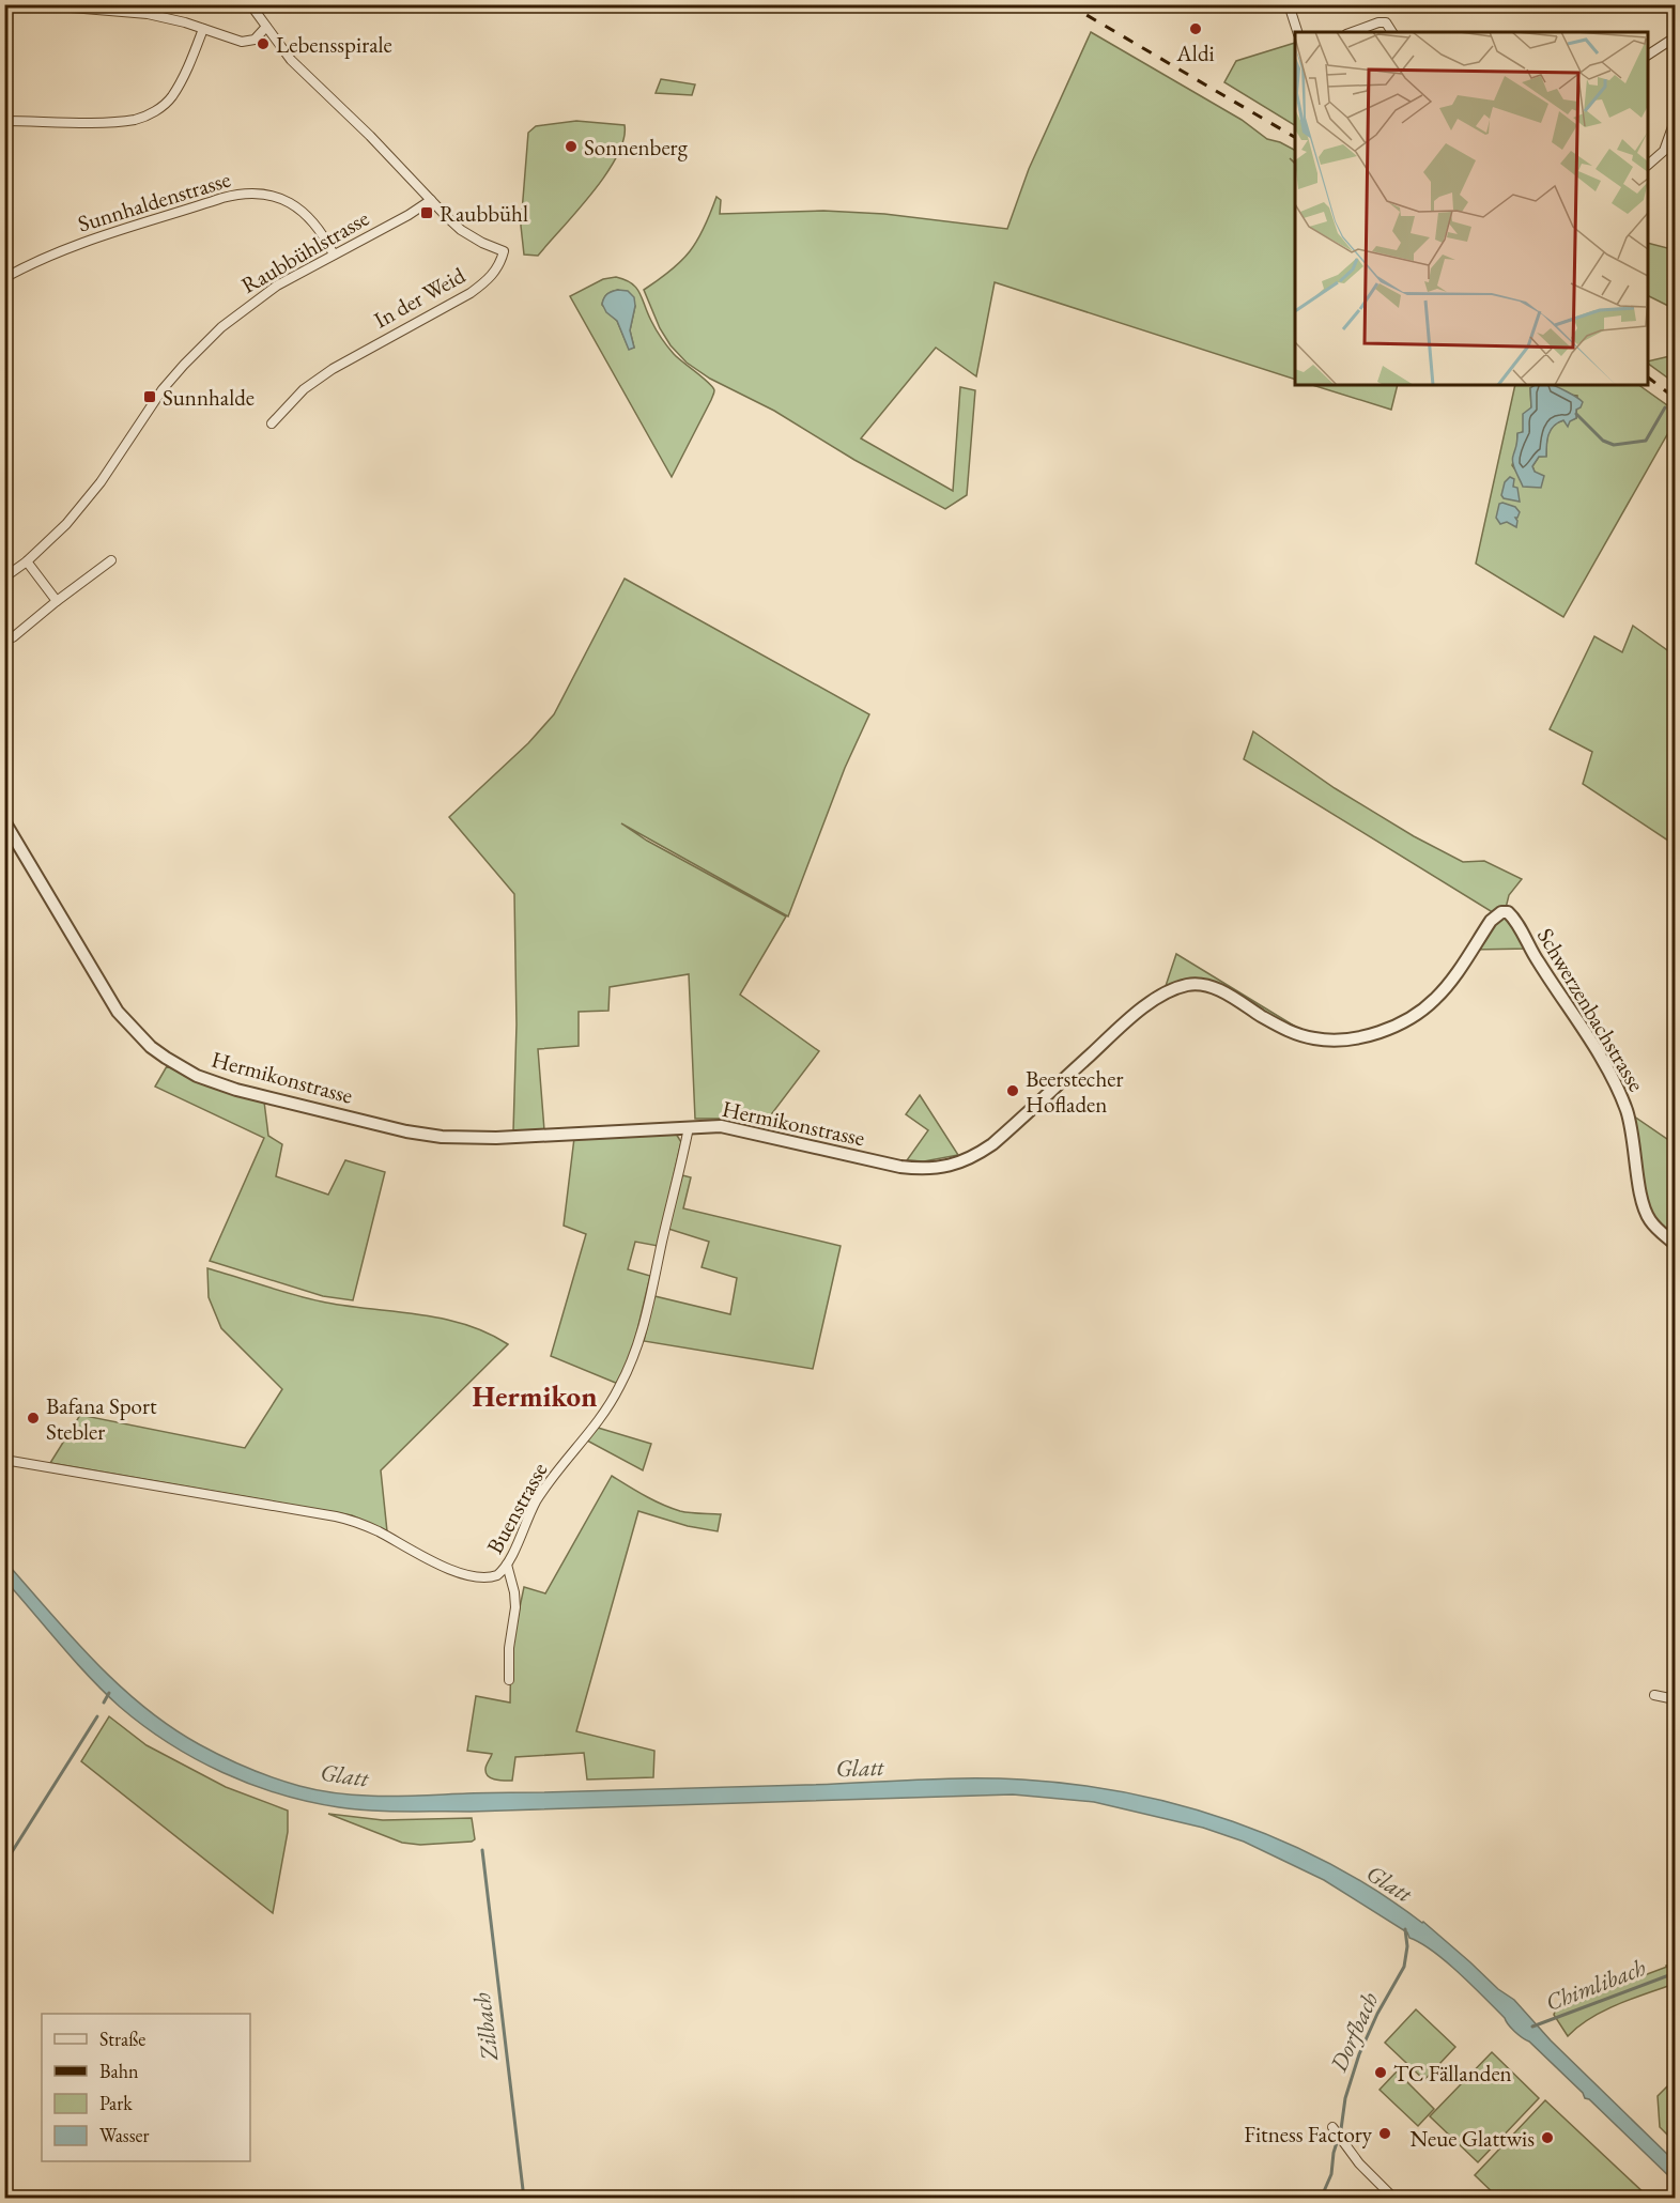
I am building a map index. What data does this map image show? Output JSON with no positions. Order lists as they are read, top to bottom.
{
  "streets": {
    "street": [
      "Sunnhaldenstrasse",
      "Raubbühlstrasse",
      "In der Weid",
      "Schwerzenbachstrasse",
      "Hermikonstrasse",
      "Buenstrasse"
    ]
  },
  "crossings": [
    ["Sunnhaldenstrasse", "Raubbühlstrasse"],
    ["Raubbühlstrasse", "In der Weid"],
    ["Schwerzenbachstrasse", "Hermikonstrasse"],
    ["Hermikonstrasse", "Buenstrasse"]
  ],
  "districts": ["Hermikon"],
  "water": [
    "Glatt",
    "Chimlibach",
    "Zilbach",
    "Dorfbach"
  ],
  "places": {
    "other": [
      "Aldi",
      "Lebensspirale",
      "Sonnenberg",
      "Beerstecher Hofladen",
      "Bafana Sport Stebler",
      "TC Fällanden",
      "Fitness Factory",
      "Neue Glattwis"
    ],
    "transit": ["Raubbühl", "Sunnhalde"]
  },
  "legend": [
    "Straße",
    "Bahn",
    "Park",
    "Wasser"
  ]
}
